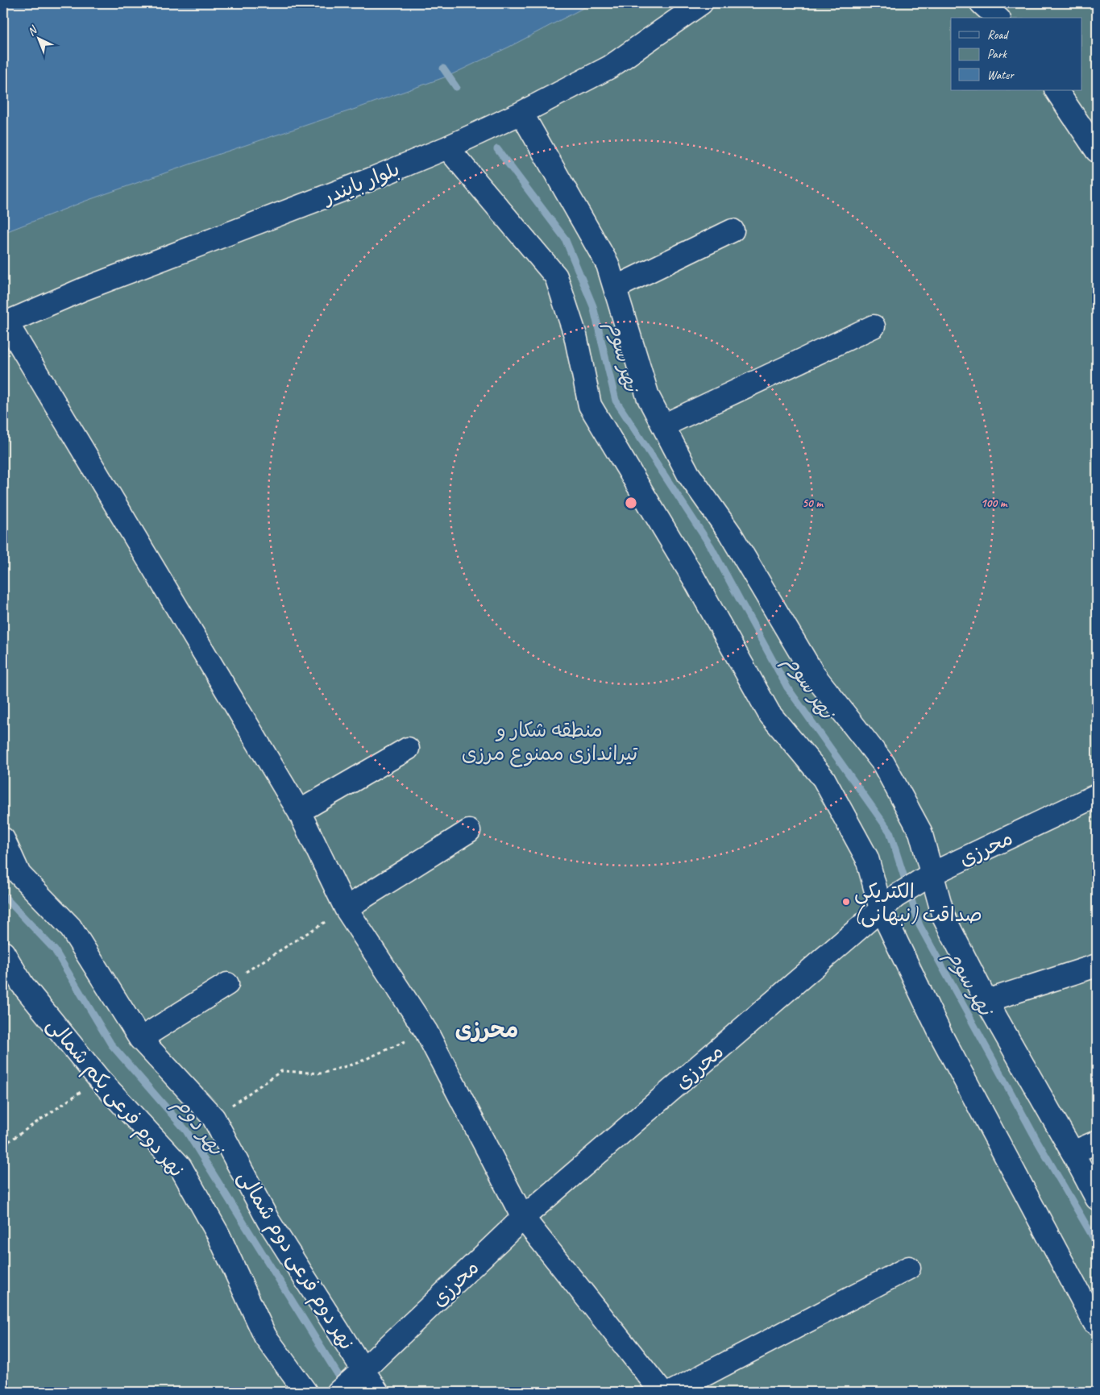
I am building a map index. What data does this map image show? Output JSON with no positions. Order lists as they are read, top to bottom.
{
  "streets": {
    "street": [
      "بلوار بایندر",
      "محرزی",
      "نهر دوم فرعی یکم شمالی",
      "نهر دوم فرعی دوم شمالی"
    ]
  },
  "crossings": [
    ["محرزی", "نهر دوم فرعی دوم شمالی"]
  ],
  "districts": ["محرزی"],
  "water": ["نهر سوم", "نهر دوم"],
  "parks": ["منطقه شکار و تیراندازی ممنوع مرزی"],
  "places": ["الکتریکی صداقت (نبهانی)"],
  "legend": ["Road", "Park", "Water"],
  "north": "top left",
  "rings": ["50 m", "100 m"]
}
